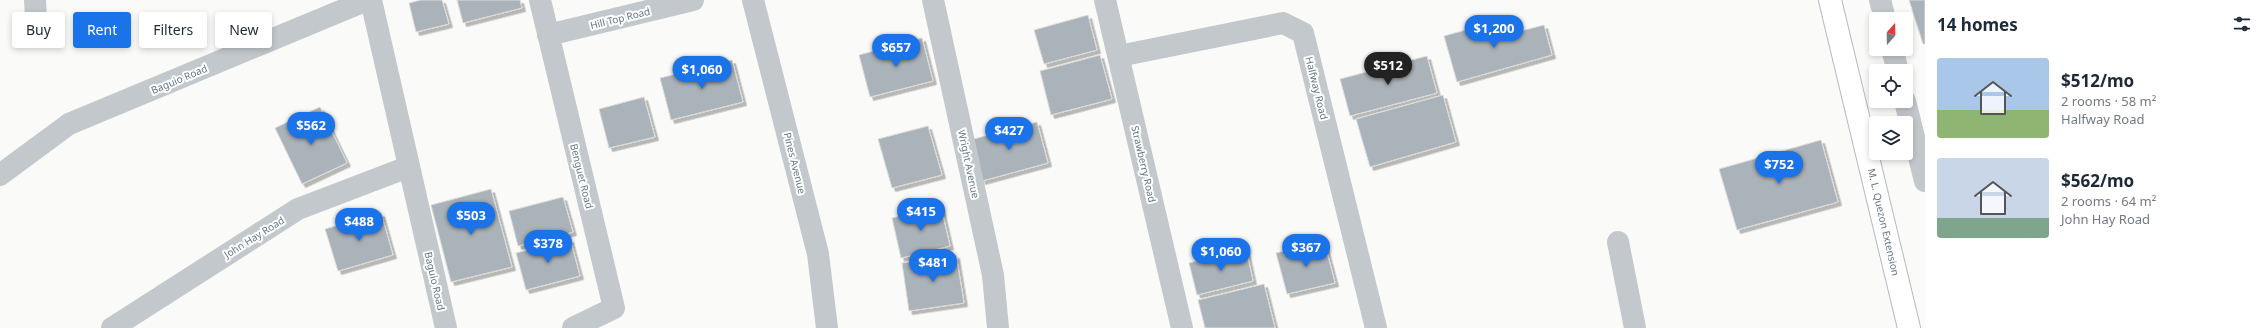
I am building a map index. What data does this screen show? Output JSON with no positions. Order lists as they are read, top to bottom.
{
  "streets": {
    "main road": ["M. L. Quezon Extension"],
    "street": [
      "Hill Top Road",
      "Baguio Road",
      "Halfway Road",
      "Pines Avenue",
      "Wright Avenue",
      "Strawberry Road",
      "Benguet Road",
      "John Hay Road"
    ]
  },
  "crossings": [
    ["Hill Top Road", "Benguet Road"],
    ["Baguio Road", "John Hay Road"],
    ["Halfway Road", "Strawberry Road"]
  ],
  "north": "top",
  "page": {
    "heading": "14 homes",
    "chip": [
      "Buy",
      "Rent",
      "Filters",
      "New"
    ],
    "price": [
      "$1,200",
      "$657",
      "$512",
      "$1,060",
      "$562",
      "$427",
      "$752",
      "$415",
      "$503",
      "$488",
      "$378",
      "$367",
      "$1,060",
      "$481"
    ],
    "list": [
      {
        "name": "$512/mo",
        "note": "2 rooms · 58 m² · Halfway Road"
      },
      {
        "name": "$562/mo",
        "note": "2 rooms · 64 m² · John Hay Road"
      }
    ]
  }
}
